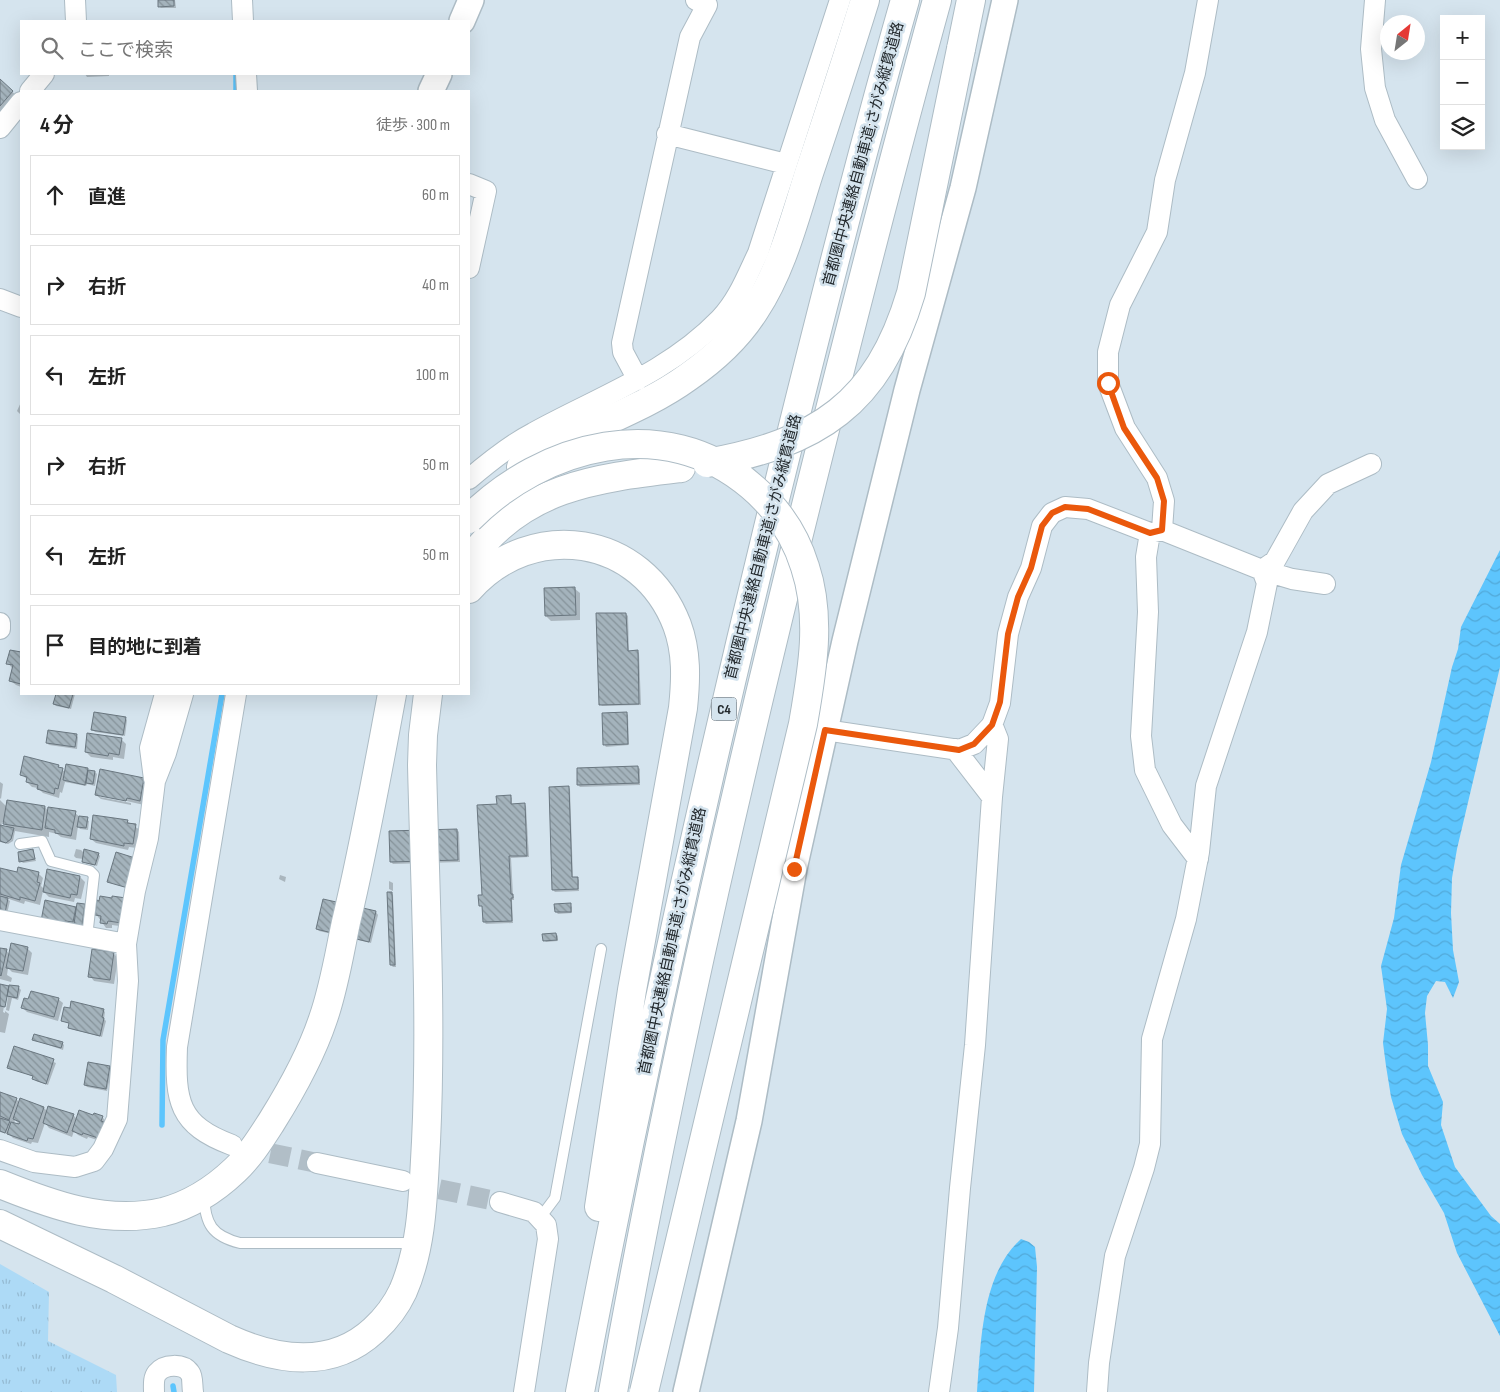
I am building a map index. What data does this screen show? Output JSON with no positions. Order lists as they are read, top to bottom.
{
  "streets": {
    "highway": ["首都圏中央連絡自動車道;さがみ縦貫道路", "C4"]
  },
  "north": "top right",
  "page": {
    "map_buttons": ["+", "−"],
    "search": "ここで検索",
    "heading": ["4 分", "徒歩 · 300 m"],
    "list": [
      ["直進", "60 m"],
      ["右折", "40 m"],
      ["左折", "100 m"],
      ["右折", "50 m"],
      ["左折", "50 m"],
      "目的地に到着"
    ]
  }
}
